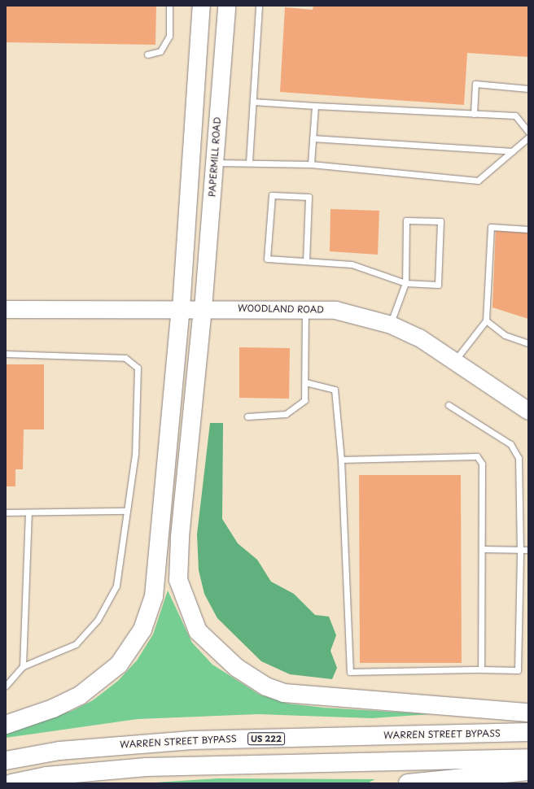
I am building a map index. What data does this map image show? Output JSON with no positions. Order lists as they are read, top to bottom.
{
  "streets": {
    "highway": ["WARREN STREET BYPASS", "US 222"],
    "main road": ["PAPERMILL ROAD", "WOODLAND ROAD"]
  },
  "crossings": [
    ["PAPERMILL ROAD", "WOODLAND ROAD"]
  ]
}
